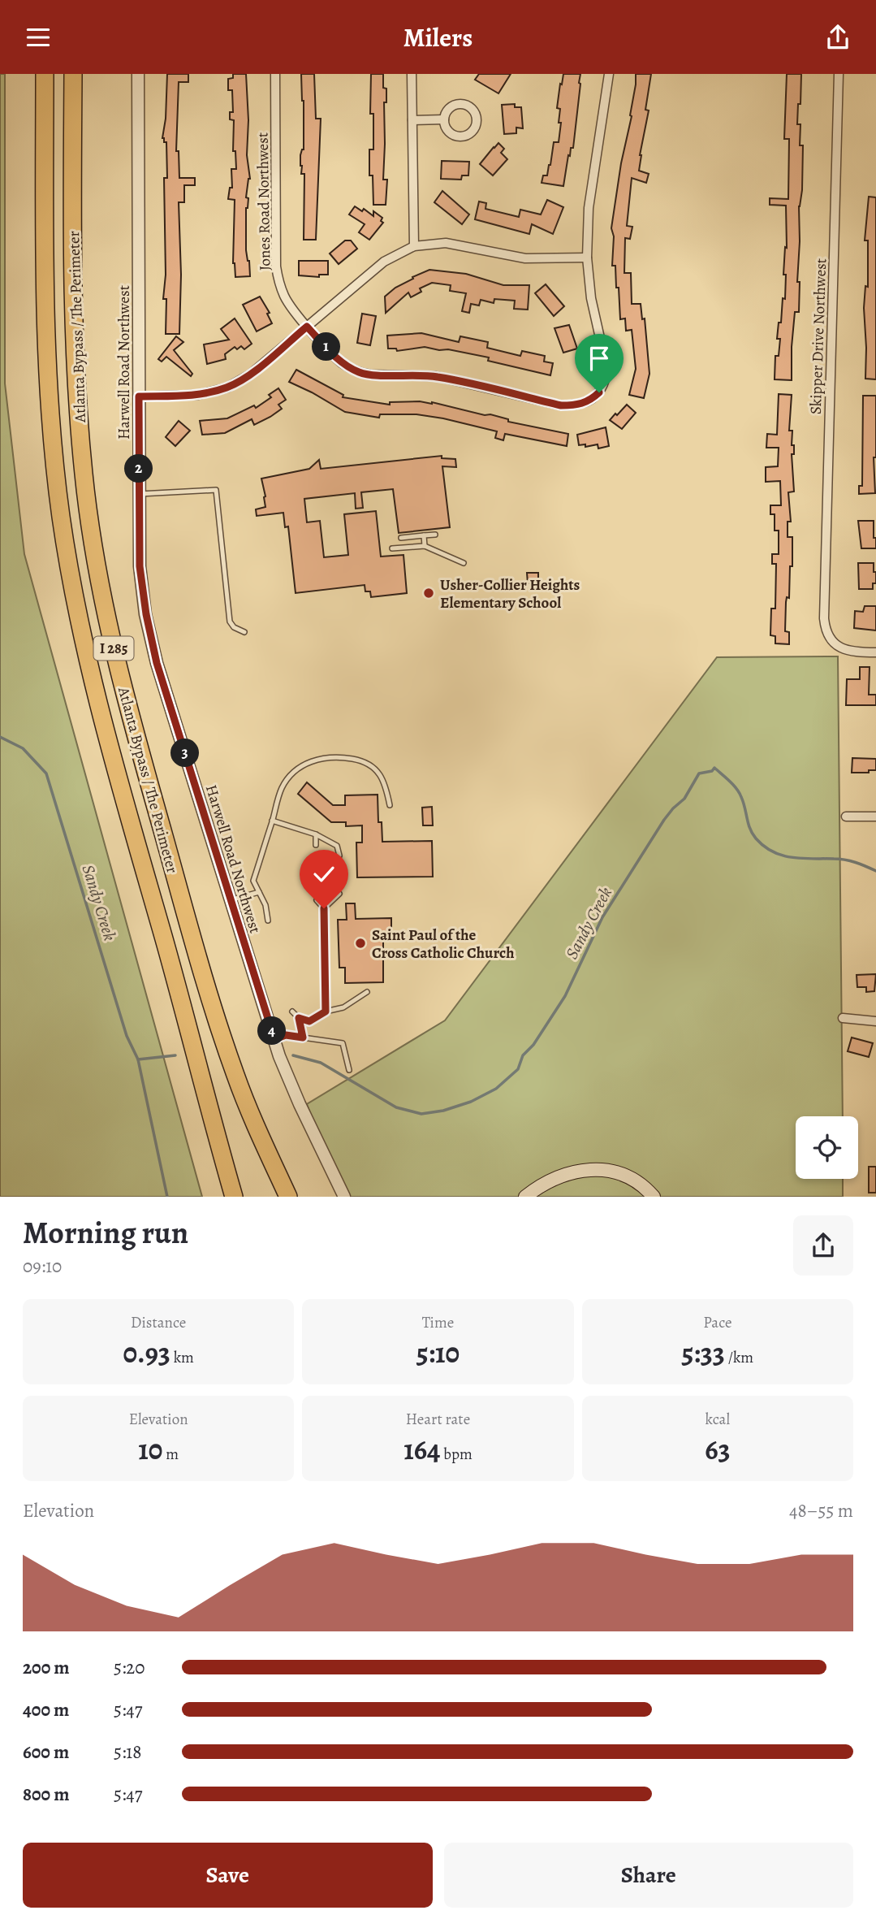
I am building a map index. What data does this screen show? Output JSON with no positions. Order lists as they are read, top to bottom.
{
  "streets": {
    "highway": ["Atlanta Bypass / The Perimeter", "I 285"],
    "street": ["Jones Road Northwest", "Skipper Drive Northwest", "Harwell Road Northwest"]
  },
  "water": ["Sandy Creek"],
  "places": ["Usher-Collier Heights Elementary School", "Saint Paul of the Cross Catholic Church"],
  "page": {
    "header": "Milers",
    "pins": [
      "1",
      "2",
      "3",
      "4"
    ],
    "heading": ["Morning run", "09:10"],
    "stats": [
      ["Distance", "0.93 km"],
      ["Time", "5:10"],
      ["Pace", "5:33 /km"],
      ["Elevation", "10 m"],
      ["Heart rate", "164 bpm"],
      ["kcal", "63"]
    ],
    "chart": ["Elevation", "48–55 m"],
    "list": [
      {
        "name": "200 m",
        "note": "5:20"
      },
      {
        "name": "400 m",
        "note": "5:47"
      },
      {
        "name": "600 m",
        "note": "5:18"
      },
      {
        "name": "800 m",
        "note": "5:47"
      }
    ],
    "buttons": ["Save", "Share"]
  }
}
